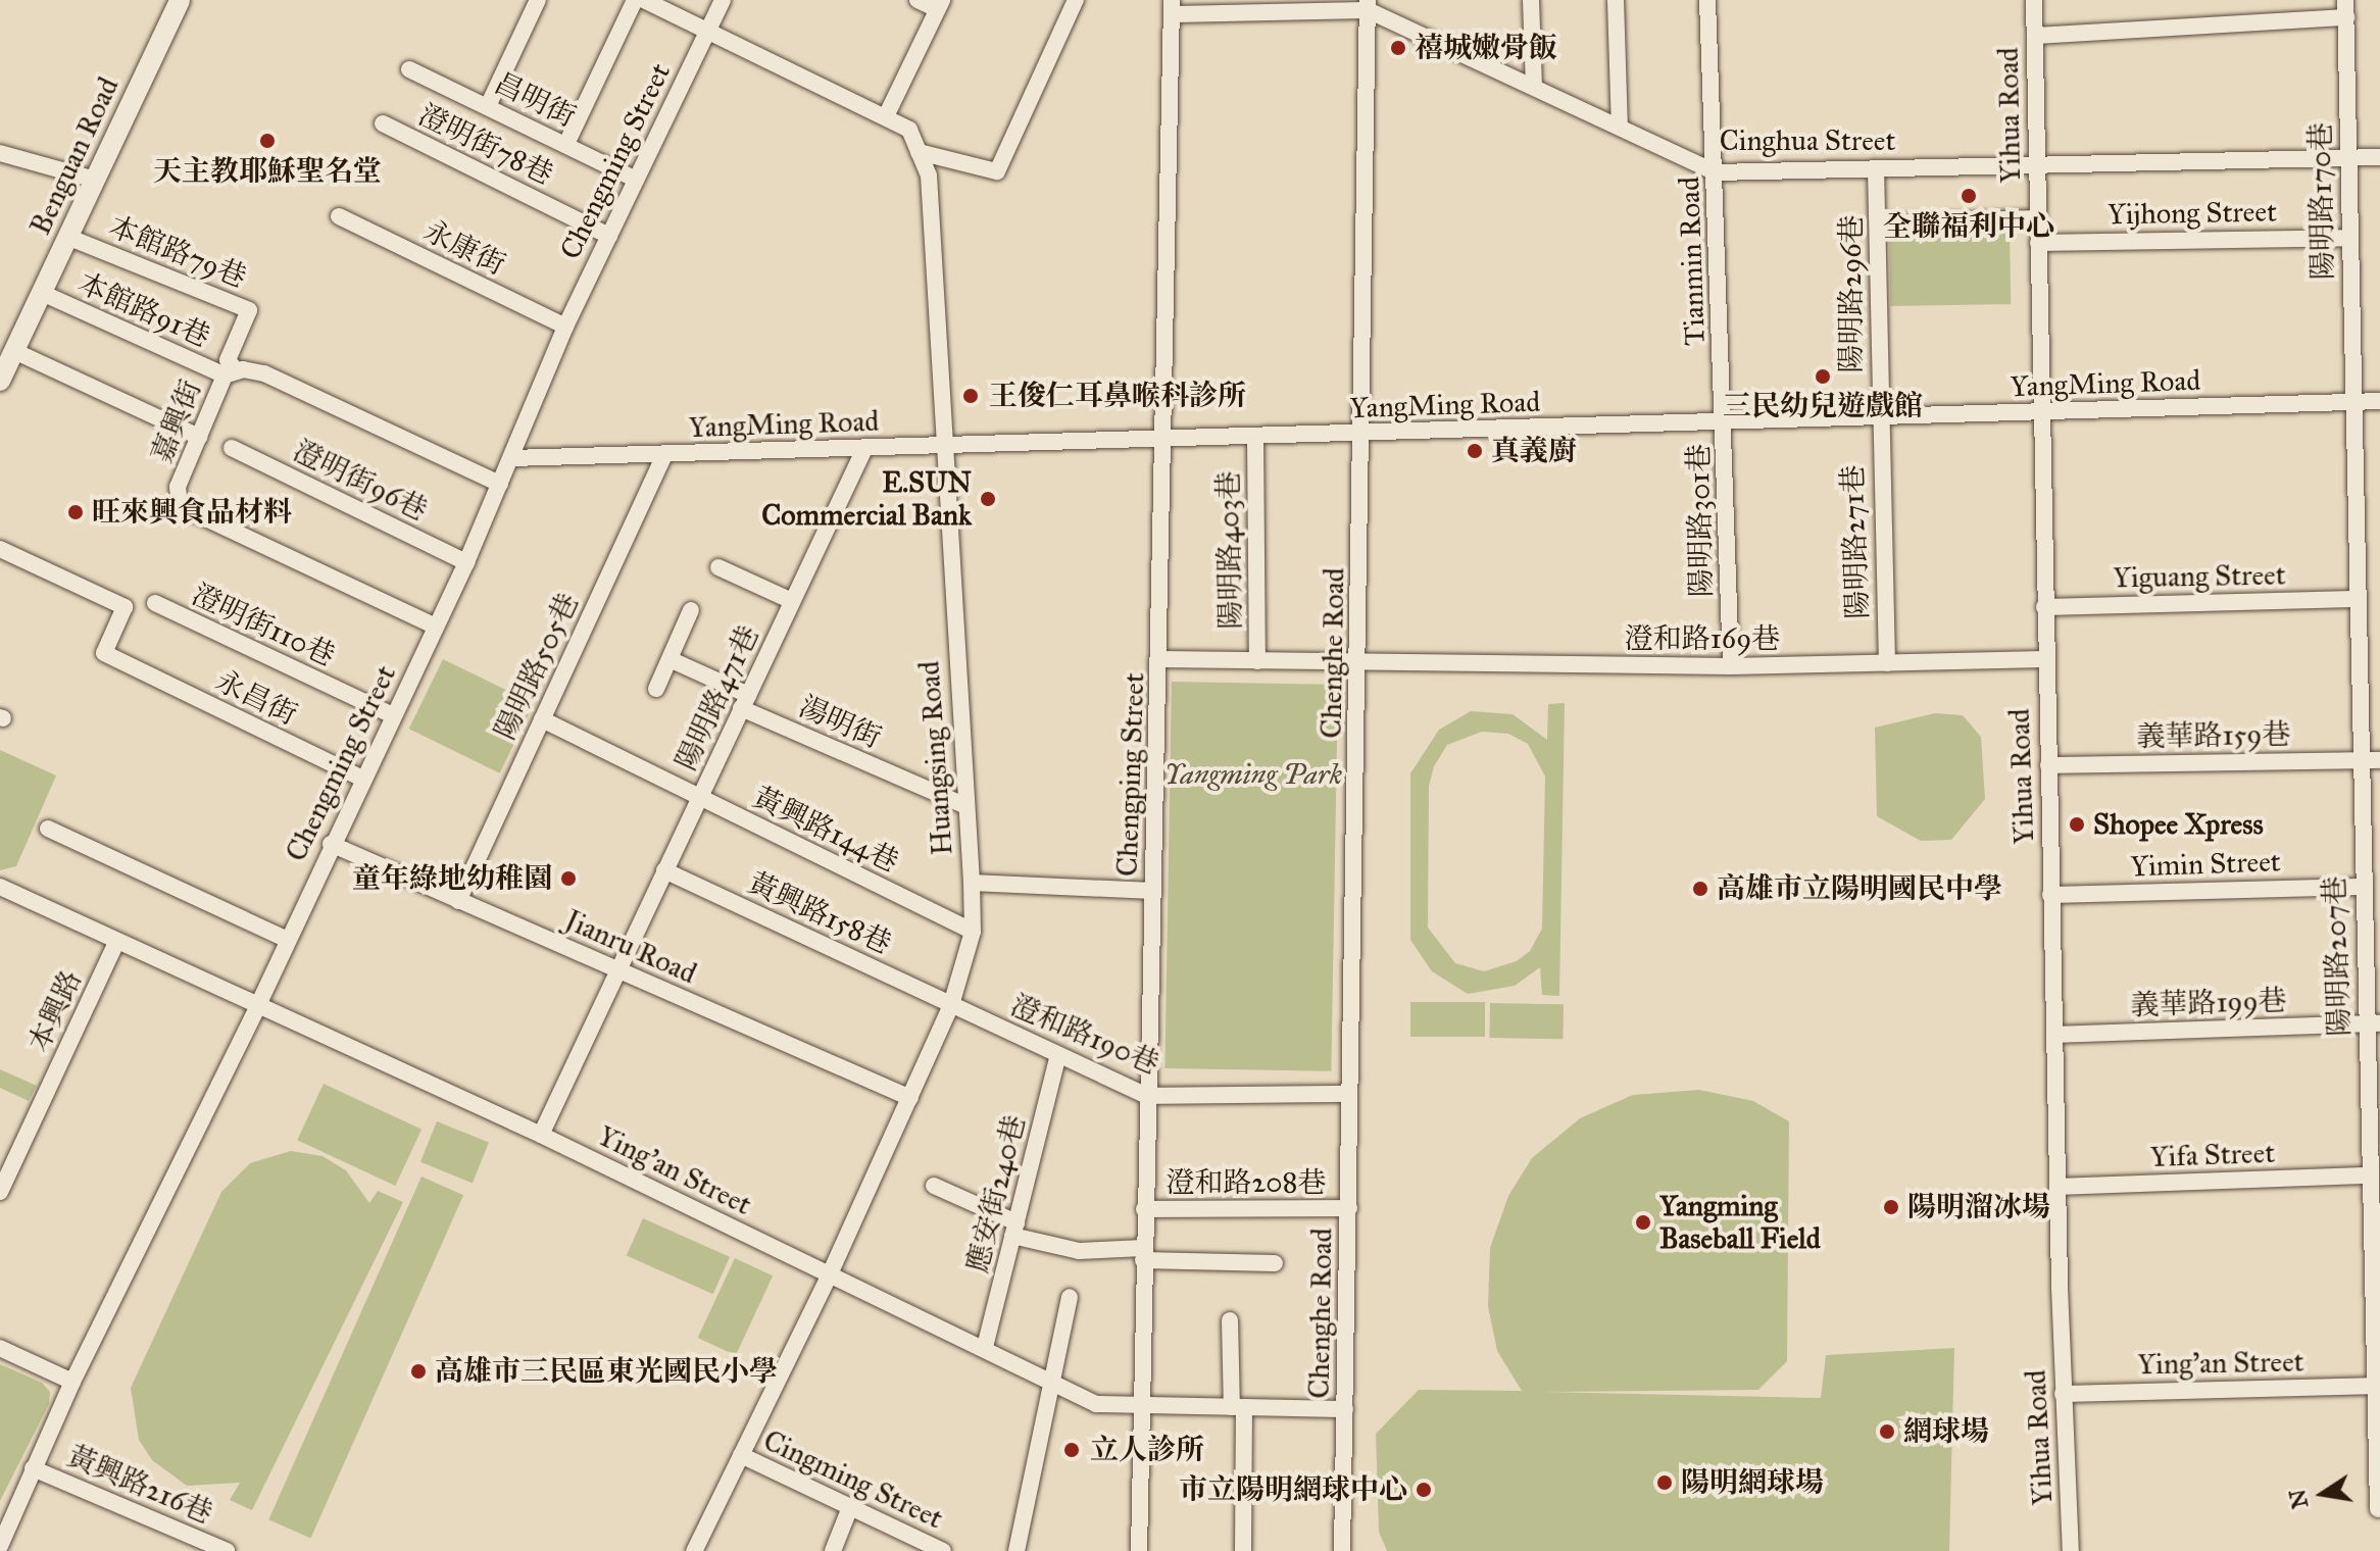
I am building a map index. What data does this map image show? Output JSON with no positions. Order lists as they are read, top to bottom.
{
  "streets": {
    "street": [
      "昌明街",
      "Yihua Road",
      "Cinghua Street",
      "澄明街78巷",
      "Benguan Road",
      "Chengming Street",
      "陽明路170巷",
      "Yijhong Street",
      "永康街",
      "本館路79巷",
      "Tianmin Road",
      "陽明路296巷",
      "本館路91巷",
      "YangMing Road",
      "嘉興街",
      "澄明街96巷",
      "陽明路301巷",
      "陽明路271巷",
      "陽明路403巷",
      "Yiguang Street",
      "澄明街110巷",
      "澄和路169巷",
      "Chenghe Road",
      "陽明路505巷",
      "永昌街",
      "陽明路471巷",
      "湯明街",
      "義華路159巷",
      "Huangsing Road",
      "Chengping Street",
      "黃興路144巷",
      "Yimin Street",
      "黃興路158巷",
      "Jianru Road",
      "陽明路207巷",
      "義華路199巷",
      "本興路",
      "澄和路190巷",
      "Yifa Street",
      "Ying'an Street",
      "澄和路208巷",
      "應安街240巷",
      "Cingming Street",
      "黃興路216巷"
    ]
  },
  "crossings": [
    ["昌明街", "Chengming Street"],
    ["Yihua Road", "Cinghua Street"],
    ["Yihua Road", "Yijhong Street"],
    ["Yihua Road", "YangMing Road"],
    ["Yihua Road", "Yiguang Street"],
    ["Yihua Road", "澄和路169巷"],
    ["Yihua Road", "義華路159巷"],
    ["Yihua Road", "Yimin Street"],
    ["Yihua Road", "義華路199巷"],
    ["Yihua Road", "Yifa Street"],
    ["Yihua Road", "Ying'an Street"],
    ["Cinghua Street", "陽明路170巷"],
    ["Cinghua Street", "Tianmin Road"],
    ["Cinghua Street", "陽明路296巷"],
    ["Cinghua Street", "Chenghe Road"],
    ["Cinghua Street", "Chengping Street"],
    ["澄明街78巷", "Chengming Street"],
    ["Benguan Road", "本館路79巷"],
    ["Benguan Road", "本館路91巷"],
    ["Chengming Street", "永康街"],
    ["Chengming Street", "YangMing Road"],
    ["Chengming Street", "嘉興街"],
    ["Chengming Street", "澄明街96巷"],
    ["Chengming Street", "澄明街110巷"],
    ["Chengming Street", "永昌街"],
    ["Chengming Street", "Huangsing Road"],
    ["Chengming Street", "Jianru Road"],
    ["Chengming Street", "Ying'an Street"],
    ["Chengming Street", "黃興路216巷"],
    ["陽明路170巷", "Yijhong Street"],
    ["陽明路170巷", "YangMing Road"],
    ["陽明路170巷", "陽明路207巷"],
    ["本館路79巷", "本館路91巷"],
    ["本館路79巷", "嘉興街"],
    ["Tianmin Road", "YangMing Road"],
    ["Tianmin Road", "陽明路301巷"],
    ["陽明路296巷", "YangMing Road"],
    ["陽明路296巷", "陽明路271巷"],
    ["本館路91巷", "嘉興街"],
    ["YangMing Road", "陽明路301巷"],
    ["YangMing Road", "陽明路271巷"],
    ["YangMing Road", "陽明路403巷"],
    ["YangMing Road", "Chenghe Road"],
    ["YangMing Road", "陽明路505巷"],
    ["YangMing Road", "陽明路471巷"],
    ["YangMing Road", "Huangsing Road"],
    ["YangMing Road", "Chengping Street"],
    ["YangMing Road", "陽明路207巷"],
    ["陽明路301巷", "澄和路169巷"],
    ["陽明路271巷", "澄和路169巷"],
    ["陽明路403巷", "澄和路169巷"],
    ["Yiguang Street", "陽明路207巷"],
    ["澄和路169巷", "Chenghe Road"],
    ["澄和路169巷", "Chengping Street"],
    ["Chenghe Road", "澄和路190巷"],
    ["Chenghe Road", "Ying'an Street"],
    ["Chenghe Road", "澄和路208巷"],
    ["陽明路505巷", "黃興路144巷"],
    ["陽明路505巷", "Jianru Road"],
    ["陽明路471巷", "湯明街"],
    ["陽明路471巷", "黃興路144巷"],
    ["陽明路471巷", "黃興路158巷"],
    ["陽明路471巷", "Jianru Road"],
    ["陽明路471巷", "Ying'an Street"],
    ["湯明街", "Huangsing Road"],
    ["義華路159巷", "陽明路207巷"],
    ["Huangsing Road", "黃興路144巷"],
    ["Huangsing Road", "黃興路158巷"],
    ["Huangsing Road", "Jianru Road"],
    ["Huangsing Road", "澄和路190巷"],
    ["Huangsing Road", "Ying'an Street"],
    ["Huangsing Road", "Cingming Street"],
    ["Chengping Street", "澄和路190巷"],
    ["Chengping Street", "Ying'an Street"],
    ["Chengping Street", "澄和路208巷"],
    ["Yimin Street", "陽明路207巷"],
    ["黃興路158巷", "澄和路190巷"],
    ["陽明路207巷", "義華路199巷"],
    ["陽明路207巷", "Yifa Street"],
    ["陽明路207巷", "Ying'an Street"],
    ["本興路", "Ying'an Street"],
    ["澄和路190巷", "應安街240巷"],
    ["Ying'an Street", "應安街240巷"]
  ],
  "parks": ["Yangming Park"],
  "places": [
    "禧城嫩骨飯",
    "天主教耶穌聖名堂",
    "全聯福利中心",
    "三民幼兒遊戲館",
    "王俊仁耳鼻喉科診所",
    "真義廚",
    "E.SUN Commercial Bank",
    "旺來興食品材料",
    "Shopee Xpress",
    "童年綠地幼稚園",
    "高雄市立陽明國民中學",
    "陽明溜冰場",
    "Yangming Baseball Field",
    "高雄市三民區東光國民小學",
    "網球場",
    "立人診所",
    "陽明網球場",
    "市立陽明網球中心"
  ],
  "north": "left"
}
